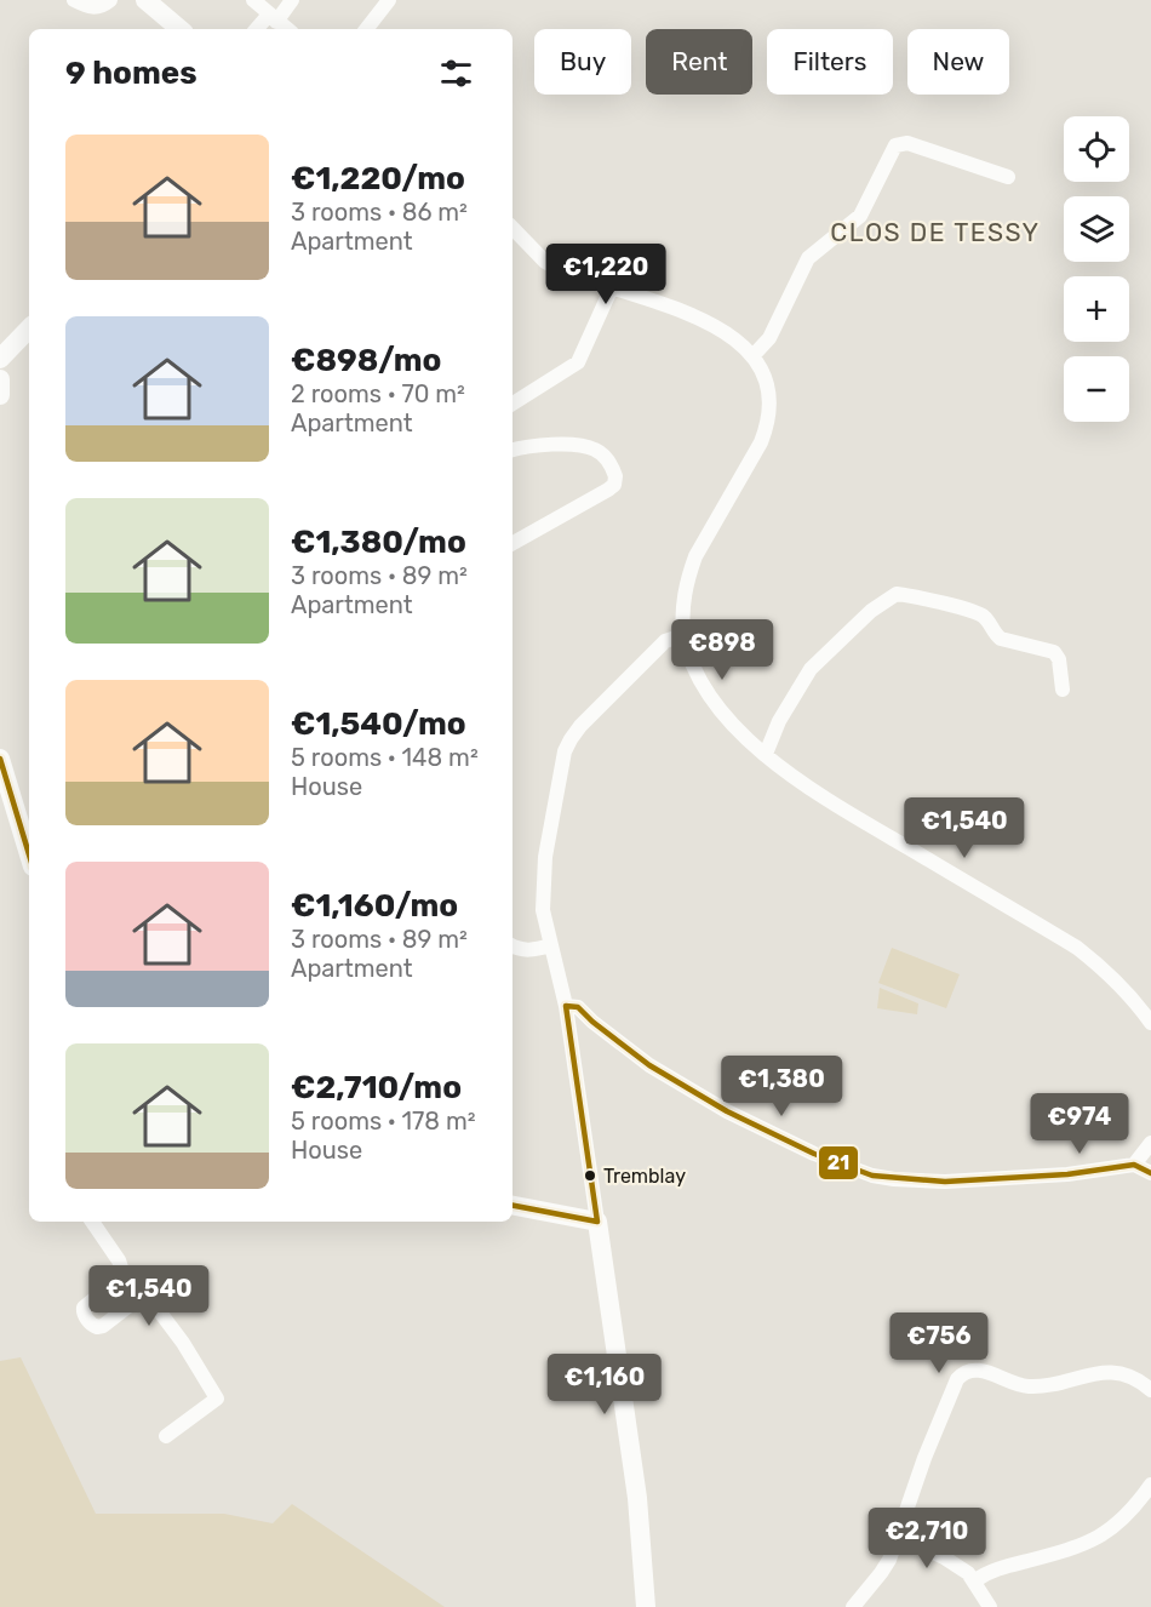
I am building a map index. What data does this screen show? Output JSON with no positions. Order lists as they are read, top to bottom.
{
  "districts": ["CLOS DE TESSY"],
  "places": ["Tremblay"],
  "lines": ["transit line 21"],
  "page": {
    "chip": [
      "Buy",
      "Rent",
      "Filters",
      "New"
    ],
    "heading": "9 homes",
    "map_buttons": ["+", "−"],
    "list": [
      {
        "name": "€1,220/mo",
        "note": "3 rooms · 86 m² · Apartment"
      },
      {
        "name": "€898/mo",
        "note": "2 rooms · 70 m² · Apartment"
      },
      {
        "name": "€1,380/mo",
        "note": "3 rooms · 89 m² · Apartment"
      },
      {
        "name": "€1,540/mo",
        "note": "5 rooms · 148 m² · House"
      },
      {
        "name": "€1,160/mo",
        "note": "3 rooms · 89 m² · Apartment"
      },
      {
        "name": "€2,710/mo",
        "note": "5 rooms · 178 m² · House"
      }
    ],
    "price": [
      "€1,220",
      "€898",
      "€1,540",
      "€1,380",
      "€974",
      "€1,540",
      "€756",
      "€1,160",
      "€2,710"
    ]
  }
}
